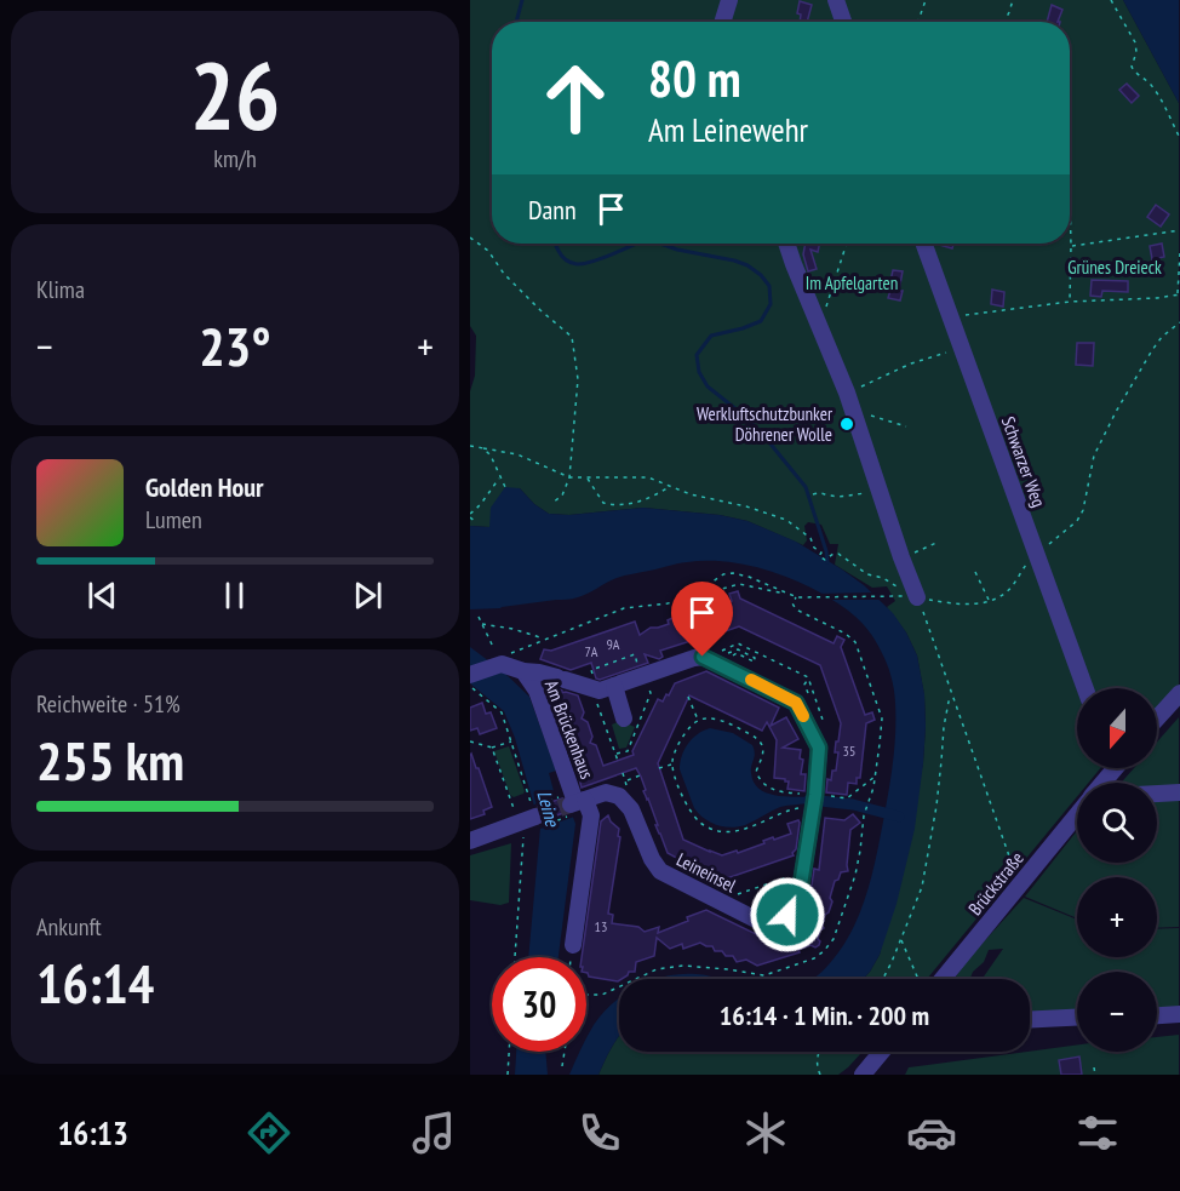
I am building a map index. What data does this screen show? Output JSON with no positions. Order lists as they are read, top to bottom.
{
  "streets": {
    "street": [
      "Schwarzer Weg",
      "Am Brückenhaus",
      "Leineinsel",
      "Brückstraße"
    ]
  },
  "crossings": [
    ["Am Brückenhaus", "Leineinsel"]
  ],
  "water": ["Leine"],
  "parks": ["Grünes Dreieck", "Im Apfelgarten"],
  "places": ["Werkluftschutzbunker Döhrener Wolle"],
  "house_numbers": [
    "9A",
    "7A",
    "35",
    "13"
  ],
  "north": "bottom",
  "page": {
    "tile": [
      ["26", "km/h"],
      "Klima",
      ["Reichweite · 51%", "255 km"],
      ["Ankunft", "16:14"]
    ],
    "turn": ["80 m", "Am Leinewehr"],
    "then": "Dann",
    "heat": ["−", "23°", "+"],
    "song": ["Golden Hour", "Lumen"],
    "map_buttons": ["+", "−"],
    "limit": "30",
    "trip": "16:14 · 1 Min. · 200 m",
    "tabs": "16:13"
  }
}
